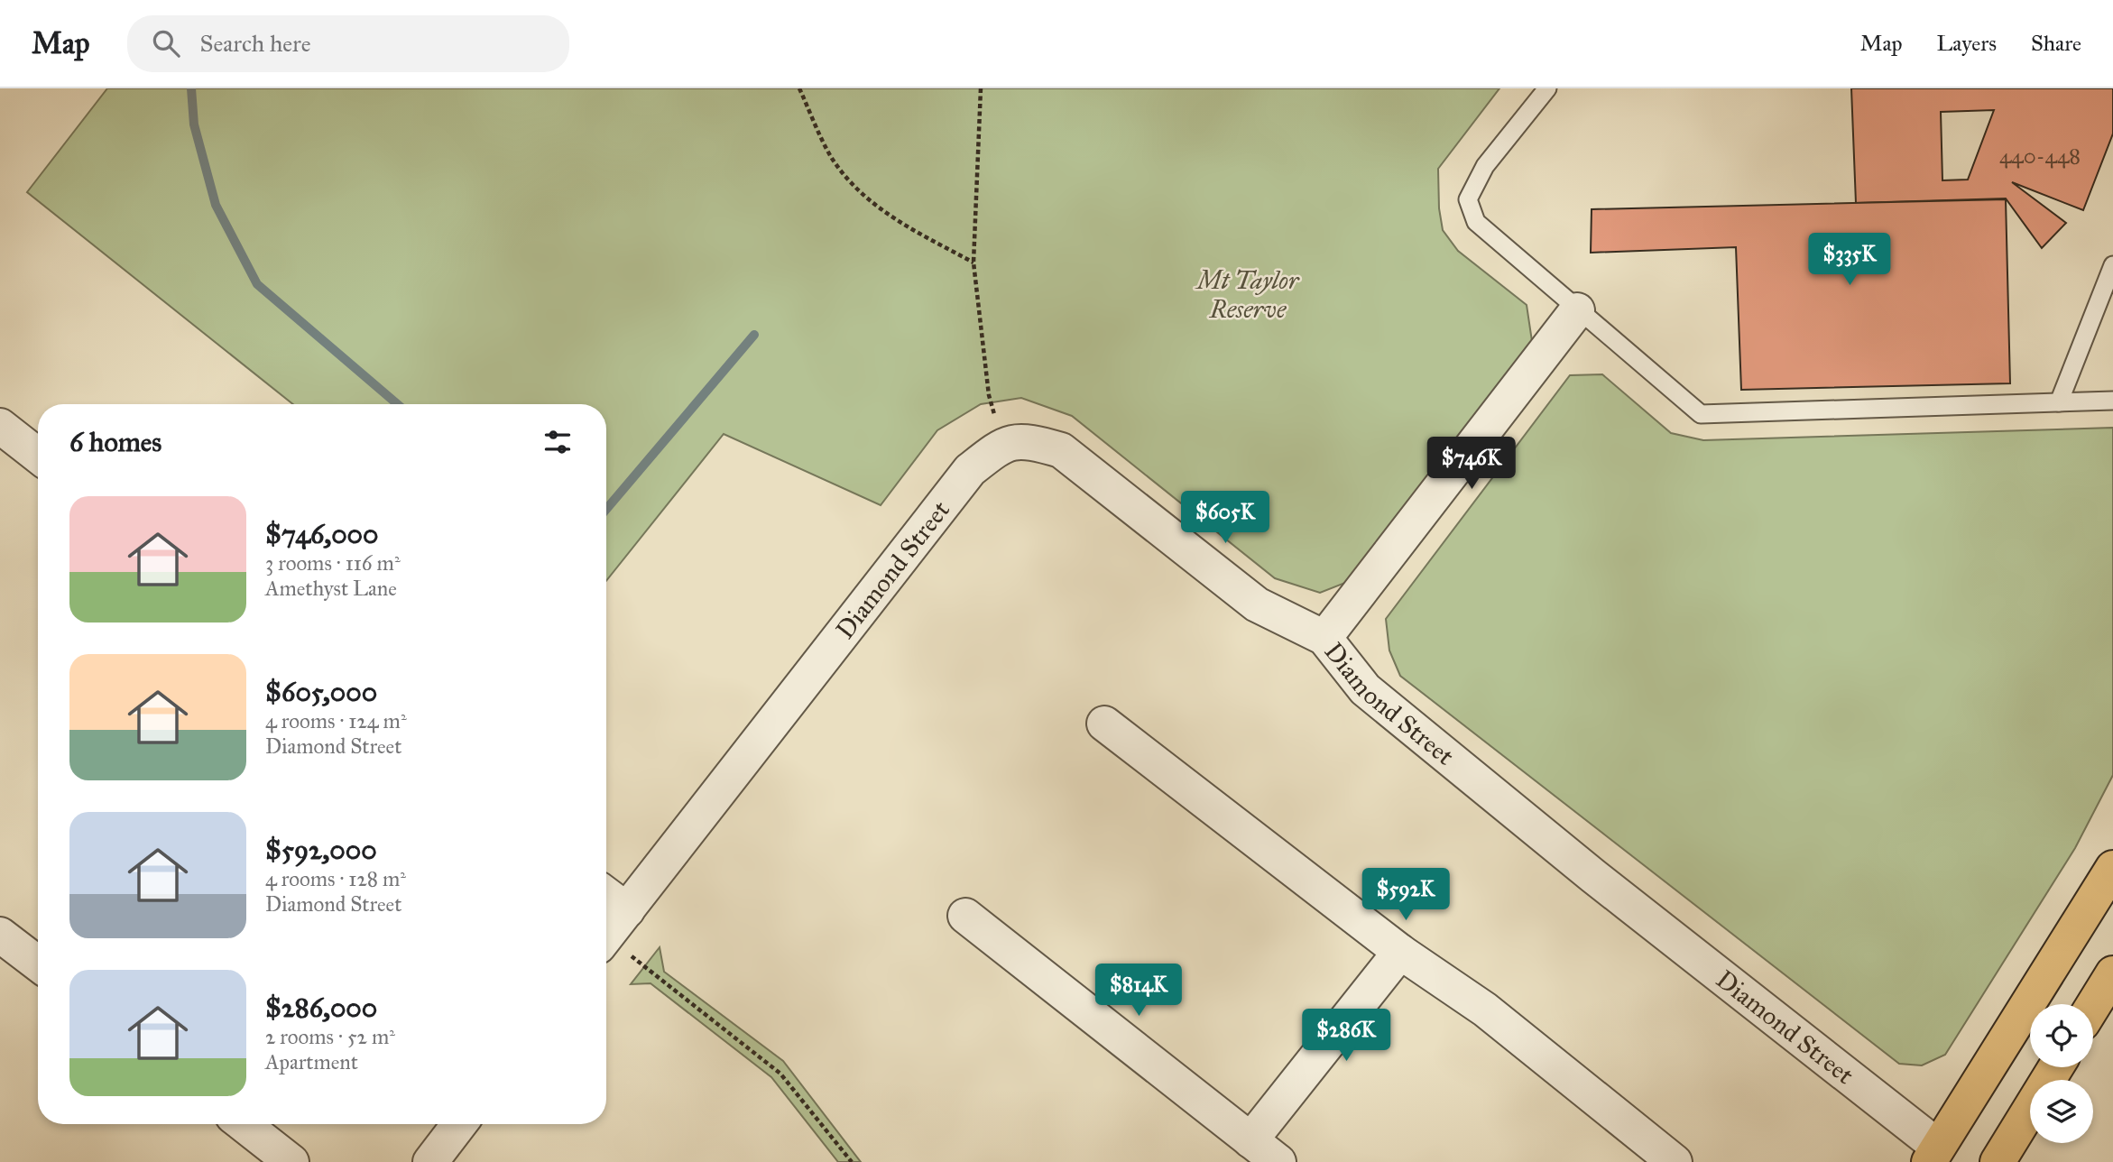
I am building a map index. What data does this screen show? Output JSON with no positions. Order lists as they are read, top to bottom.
{
  "streets": {
    "street": ["Diamond Street"]
  },
  "parks": ["Mt Taylor Reserve"],
  "house_numbers": ["440-448"],
  "page": {
    "header": "Map",
    "search": "Search here",
    "nav": ["Map", "Layers", "Share"],
    "price": [
      "$335K",
      "$746K",
      "$605K",
      "$592K",
      "$814K",
      "$286K"
    ],
    "heading": "6 homes",
    "list": [
      {
        "name": "$746,000",
        "note": "3 rooms · 116 m² · Amethyst Lane"
      },
      {
        "name": "$605,000",
        "note": "4 rooms · 124 m² · Diamond Street"
      },
      {
        "name": "$592,000",
        "note": "4 rooms · 128 m² · Diamond Street"
      },
      {
        "name": "$286,000",
        "note": "2 rooms · 52 m² · Apartment"
      }
    ]
  }
}
